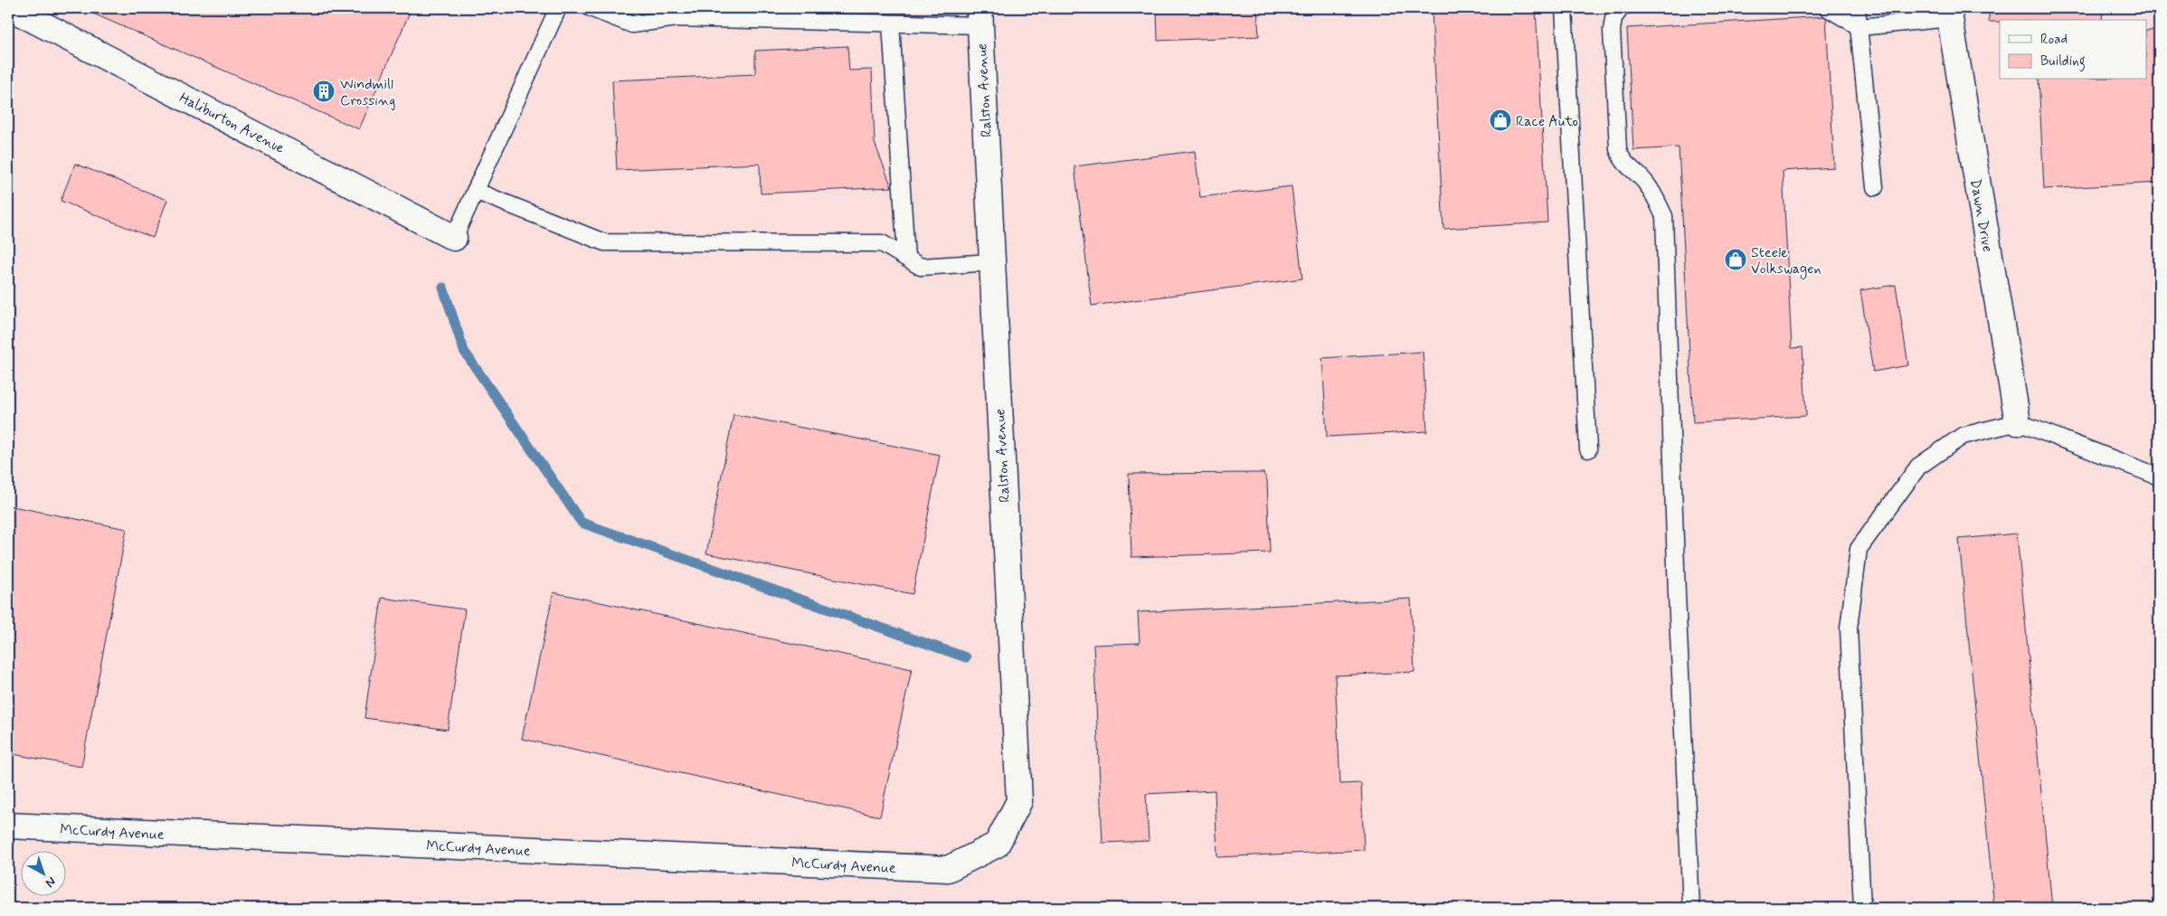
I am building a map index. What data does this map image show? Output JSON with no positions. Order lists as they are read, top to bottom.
{
  "streets": {
    "street": [
      "Ralston Avenue",
      "Haliburton Avenue",
      "Dawn Drive",
      "McCurdy Avenue"
    ]
  },
  "crossings": [
    ["Ralston Avenue", "McCurdy Avenue"]
  ],
  "places": {
    "building": ["Windmill Crossing"],
    "shop": ["Race Auto", "Steele Volkswagen"]
  },
  "legend": ["Road", "Building"],
  "north": "bottom right"
}
